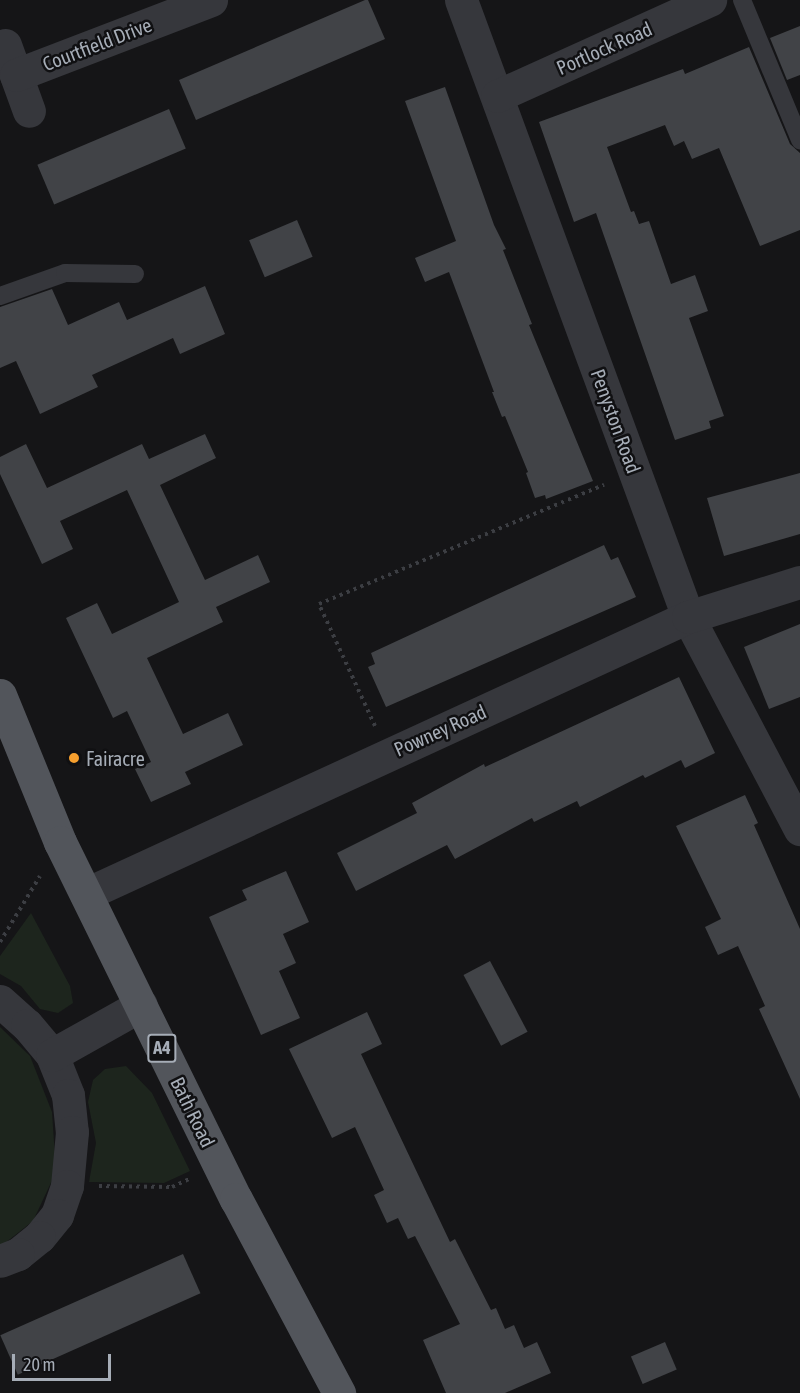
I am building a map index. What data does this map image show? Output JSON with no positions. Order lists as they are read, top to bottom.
{
  "streets": {
    "main road": ["A4", "Bath Road"],
    "street": [
      "Courtfield Drive",
      "Portlock Road",
      "Penyston Road",
      "Powney Road"
    ]
  },
  "crossings": [
    ["Portlock Road", "Penyston Road"],
    ["Penyston Road", "Powney Road"],
    ["Powney Road", "Bath Road"]
  ],
  "places": ["Fairacre"],
  "scale_bar": "20 m"
}
